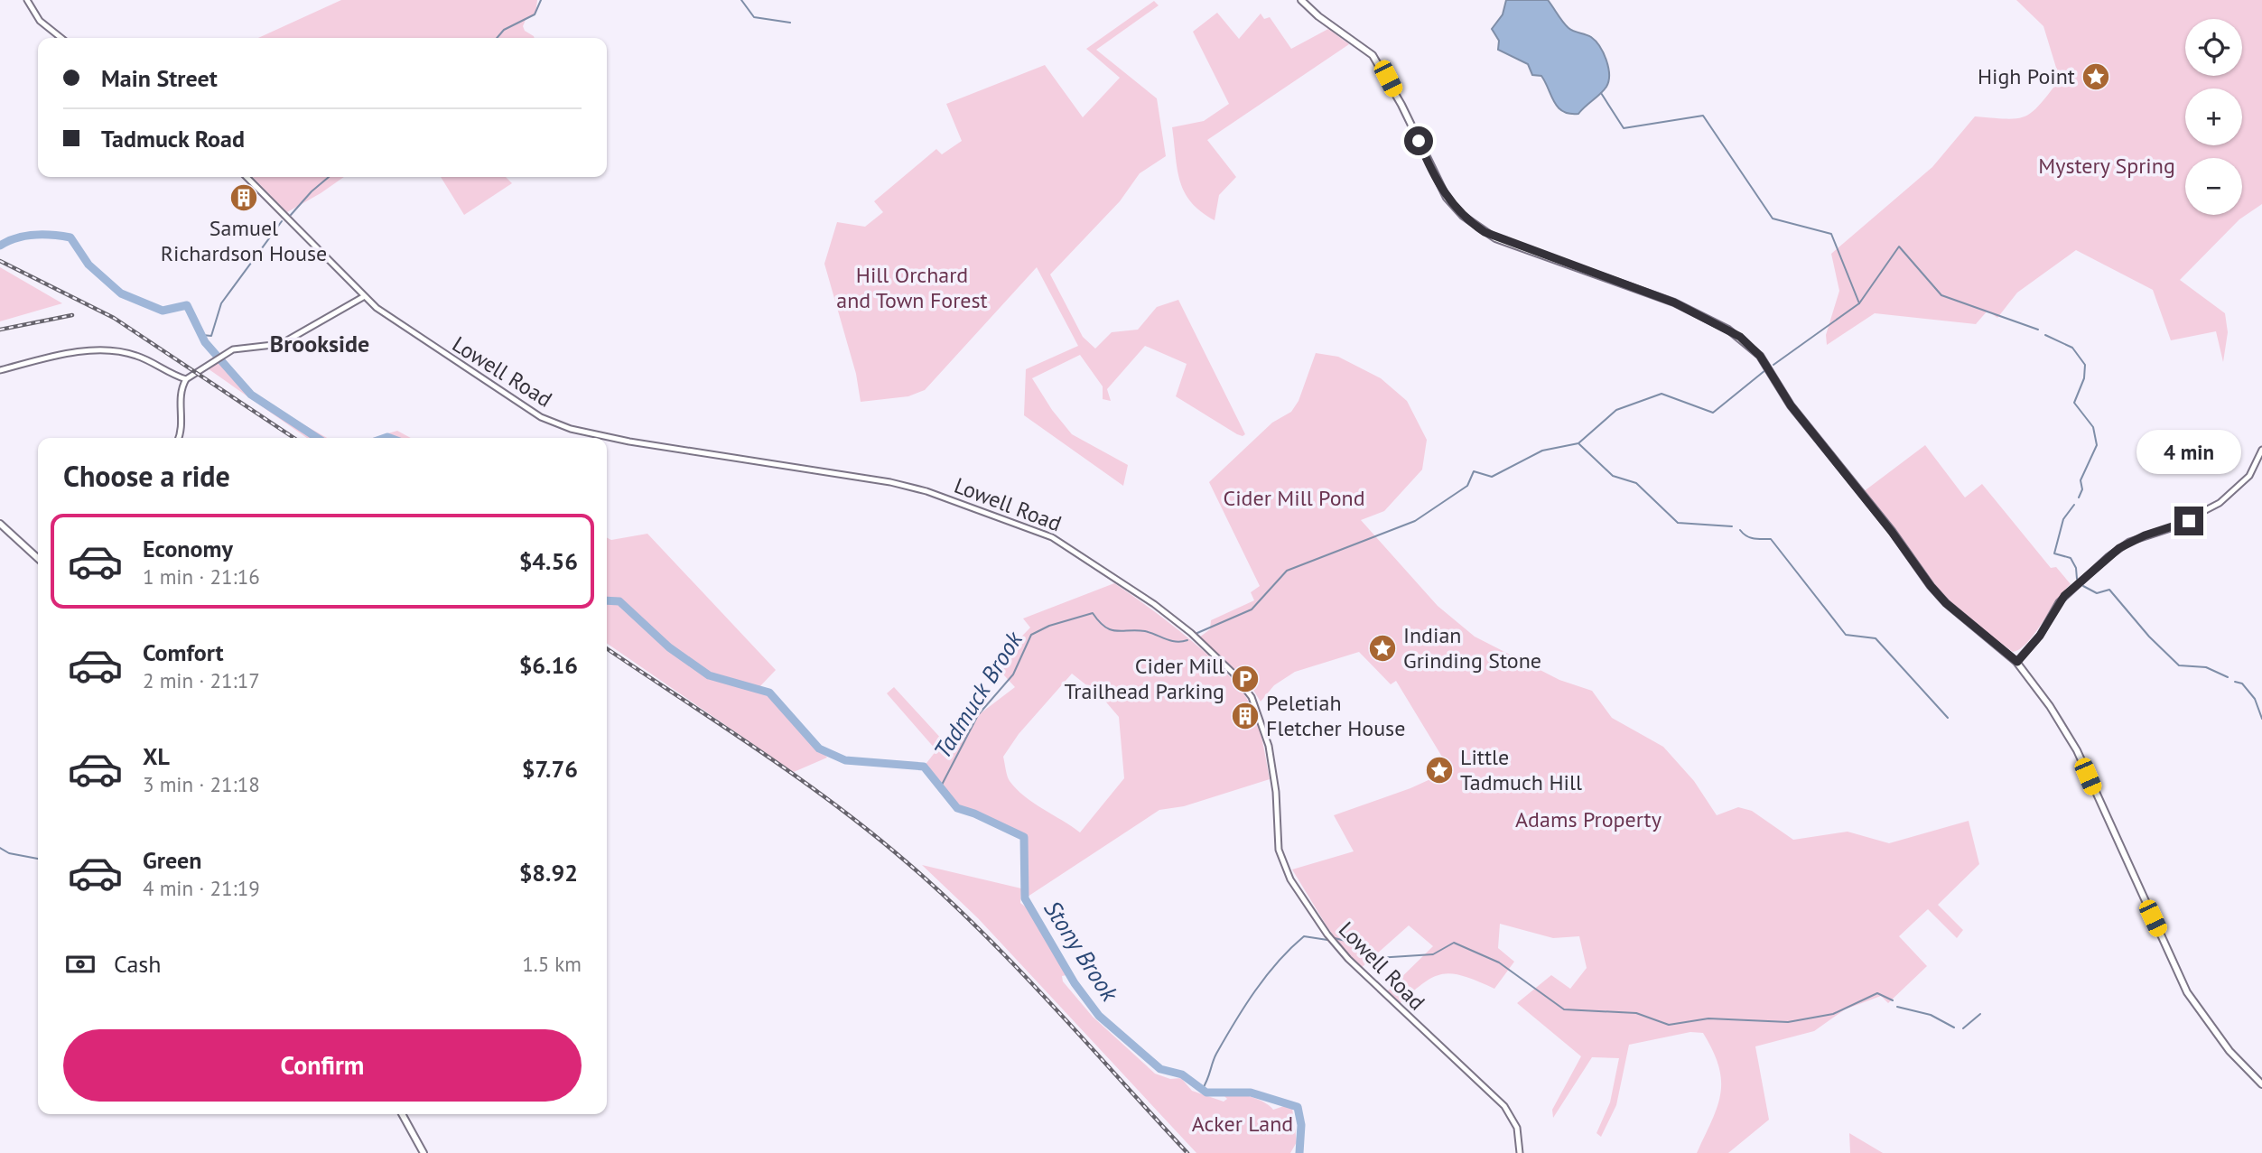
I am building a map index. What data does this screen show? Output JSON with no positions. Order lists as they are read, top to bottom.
{
  "streets": {
    "street": ["Lowell Road"]
  },
  "districts": ["Brookside"],
  "water": ["Tadmuck Brook", "Stony Brook"],
  "parks": [
    "Mystery Spring",
    "Hill Orchard and Town Forest",
    "Cider Mill Pond",
    "Adams Property",
    "Acker Land"
  ],
  "places": {
    "place": ["High Point", "Indian Grinding Stone", "Little Tadmuch Hill"],
    "building": ["Samuel Richardson House", "Peletiah Fletcher House"],
    "parking": ["Cider Mill Trailhead Parking"]
  },
  "page": {
    "map_buttons": ["+", "−"],
    "banner": ["Main Street", "Tadmuck Road"],
    "bubble": "4 min",
    "heading": "Choose a ride",
    "list": [
      {
        "name": "Economy",
        "note": "1 min · 21:16",
        "value": "$4.56"
      },
      {
        "name": "Comfort",
        "note": "2 min · 21:17",
        "value": "$6.16"
      },
      {
        "name": "XL",
        "note": "3 min · 21:18",
        "value": "$7.76"
      },
      {
        "name": "Green",
        "note": "4 min · 21:19",
        "value": "$8.92"
      }
    ],
    "pay": ["Cash", "1.5 km"],
    "buttons": "Confirm"
  }
}
